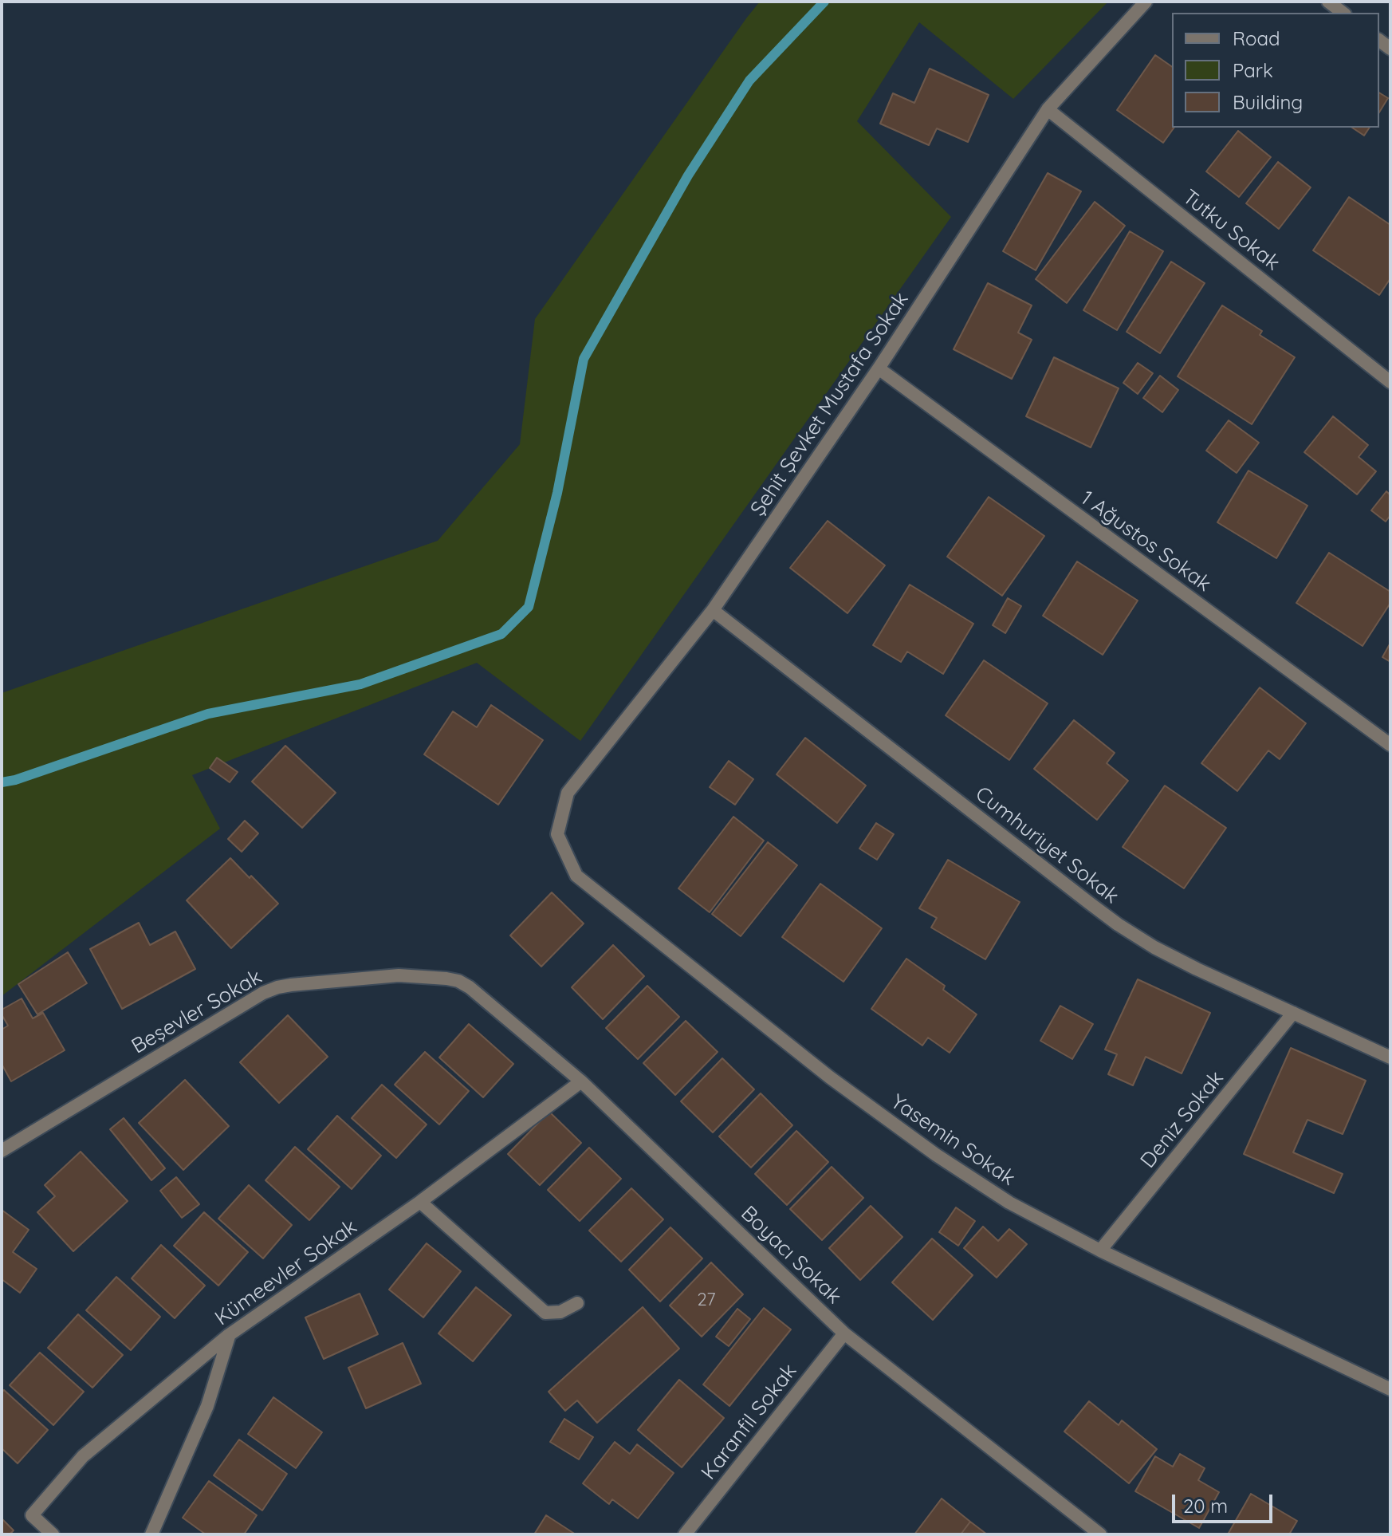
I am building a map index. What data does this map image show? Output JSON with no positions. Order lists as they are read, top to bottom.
{
  "streets": {
    "street": [
      "Tutku Sokak",
      "Şehit Şevket Mustafa Sokak",
      "1 Ağustos Sokak",
      "Cumhuriyet Sokak",
      "Beşevler Sokak",
      "Deniz Sokak",
      "Yasemin Sokak",
      "Boyacı Sokak",
      "Kümeevler Sokak",
      "Karanfil Sokak"
    ]
  },
  "crossings": [
    ["Tutku Sokak", "Şehit Şevket Mustafa Sokak"],
    ["Şehit Şevket Mustafa Sokak", "1 Ağustos Sokak"],
    ["Şehit Şevket Mustafa Sokak", "Cumhuriyet Sokak"],
    ["Şehit Şevket Mustafa Sokak", "Yasemin Sokak"],
    ["Cumhuriyet Sokak", "Deniz Sokak"],
    ["Beşevler Sokak", "Boyacı Sokak"],
    ["Deniz Sokak", "Yasemin Sokak"],
    ["Boyacı Sokak", "Kümeevler Sokak"],
    ["Boyacı Sokak", "Karanfil Sokak"]
  ],
  "house_numbers": ["27"],
  "legend": ["Road", "Park", "Building"],
  "scale_bar": "20 m"
}
